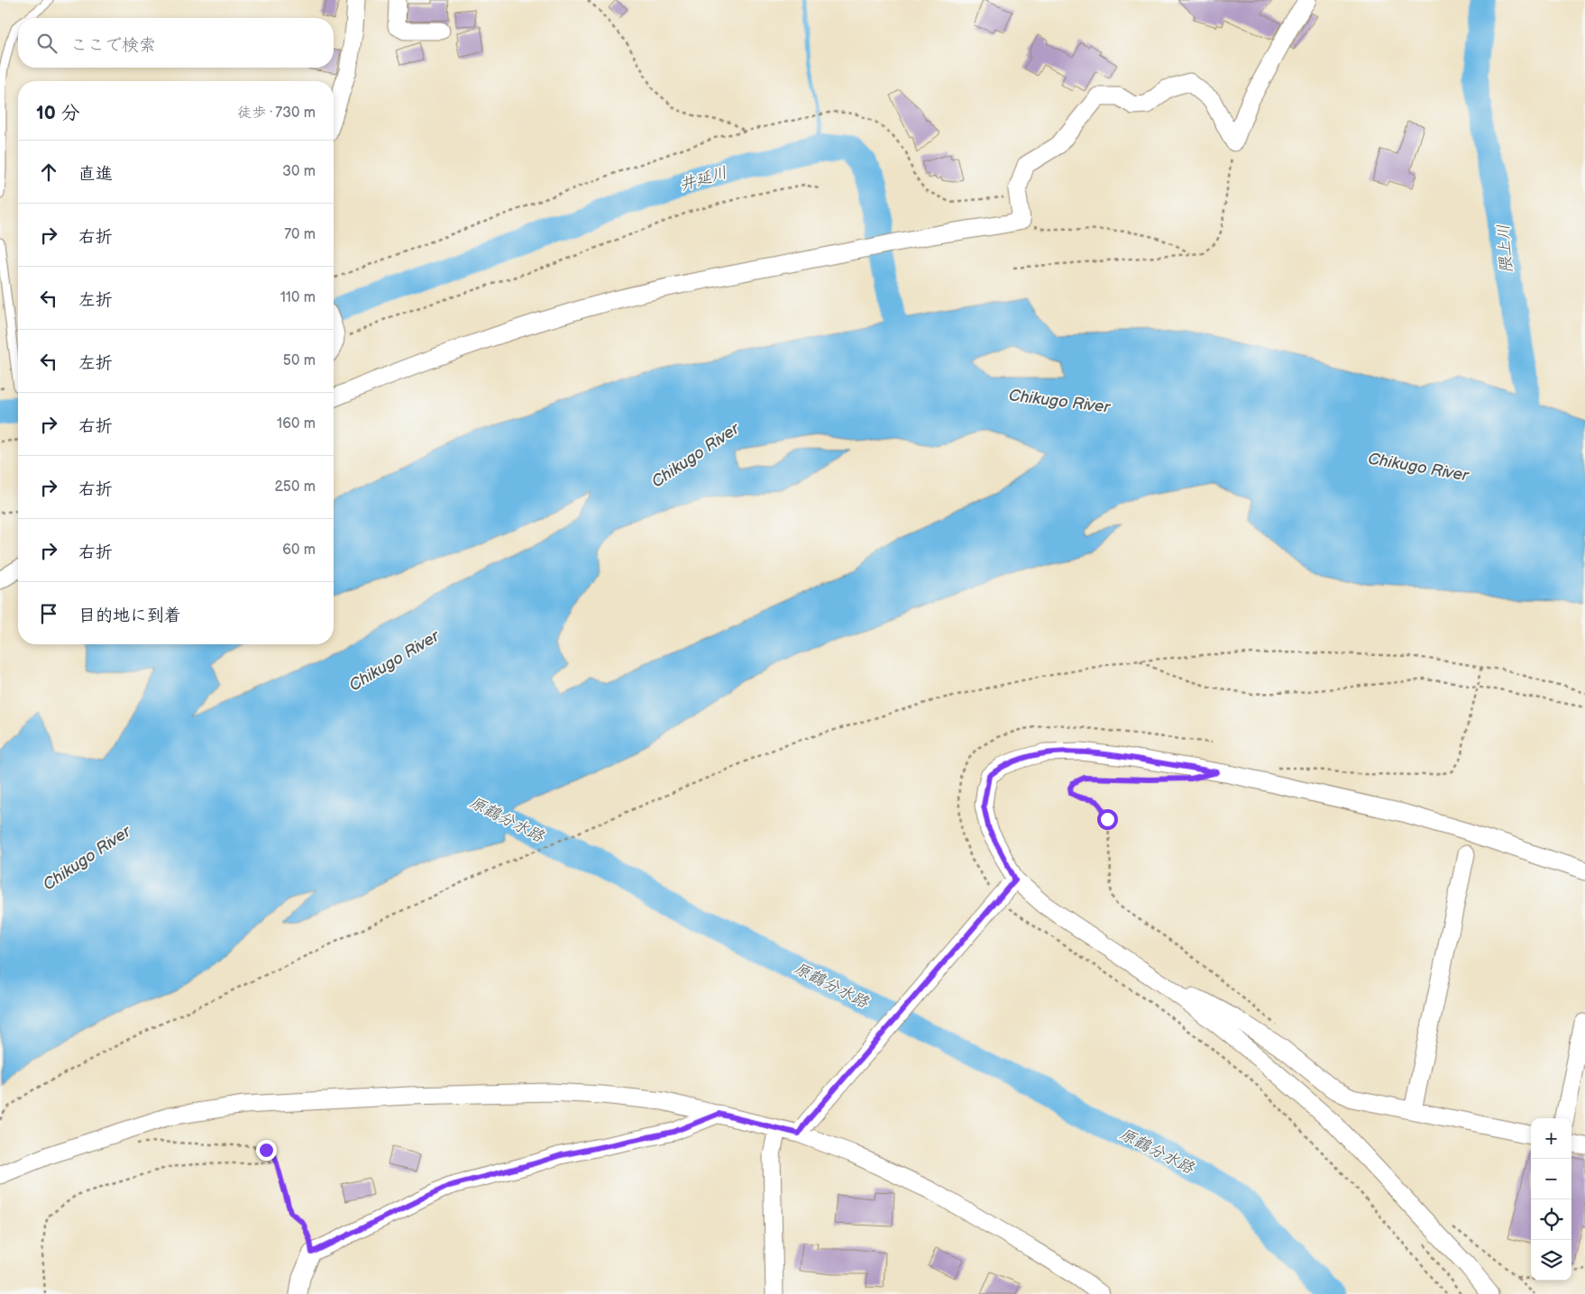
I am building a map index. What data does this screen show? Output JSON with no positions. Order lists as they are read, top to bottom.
{
  "water": [
    "井延川",
    "隈上川",
    "Chikugo River",
    "原鶴分水路"
  ],
  "page": {
    "search": "ここで検索",
    "heading": ["10 分", "徒歩 · 730 m"],
    "list": [
      ["直進", "30 m"],
      ["右折", "70 m"],
      ["左折", "110 m"],
      ["左折", "50 m"],
      ["右折", "160 m"],
      ["右折", "250 m"],
      ["右折", "60 m"],
      "目的地に到着"
    ],
    "map_buttons": ["+", "−"]
  }
}
